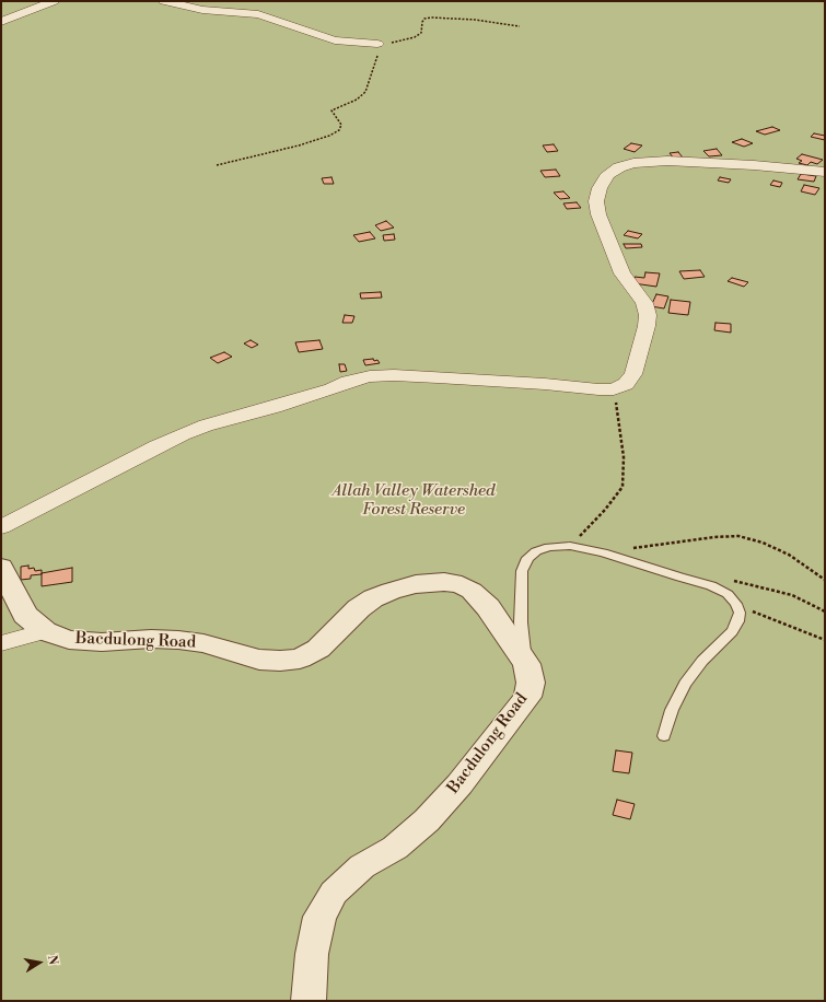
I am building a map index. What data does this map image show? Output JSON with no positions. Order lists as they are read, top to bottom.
{
  "streets": {
    "street": ["Bacdulong Road"]
  },
  "parks": ["Allah Valley Watershed Forest Reserve"],
  "north": "right"
}
